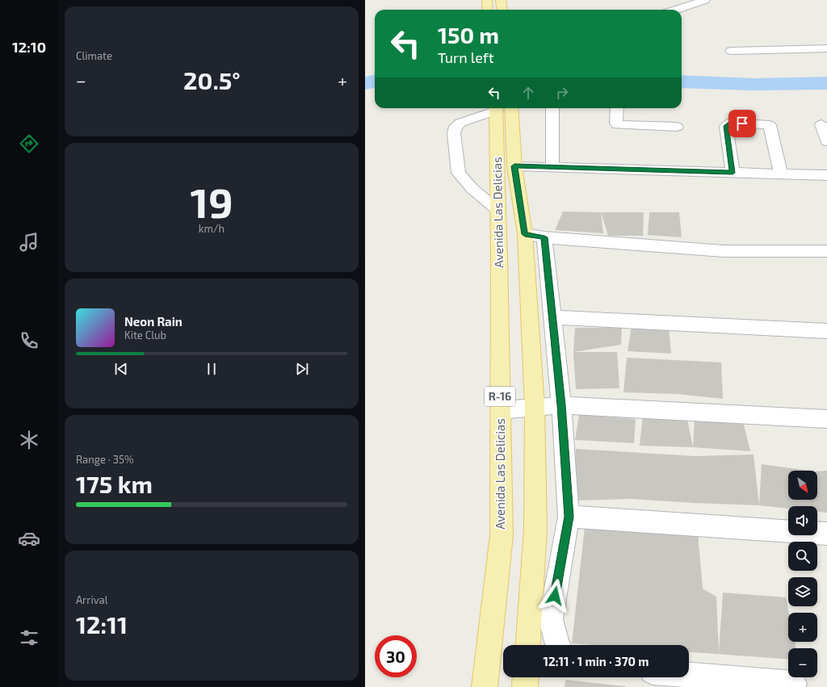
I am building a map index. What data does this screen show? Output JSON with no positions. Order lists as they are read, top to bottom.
{
  "streets": {
    "main road": ["Avenida Las Delicias", "R-16"]
  },
  "north": "bottom right",
  "page": {
    "tabs": "12:10",
    "tile": [
      "Climate",
      ["19", "km/h"],
      ["Range · 35%", "175 km"],
      ["Arrival", "12:11"]
    ],
    "turn": ["150 m", "Turn left"],
    "heat": ["−", "20.5°", "+"],
    "song": ["Neon Rain", "Kite Club"],
    "map_buttons": ["+", "−"],
    "limit": "30",
    "trip": "12:11 · 1 min · 370 m"
  }
}
